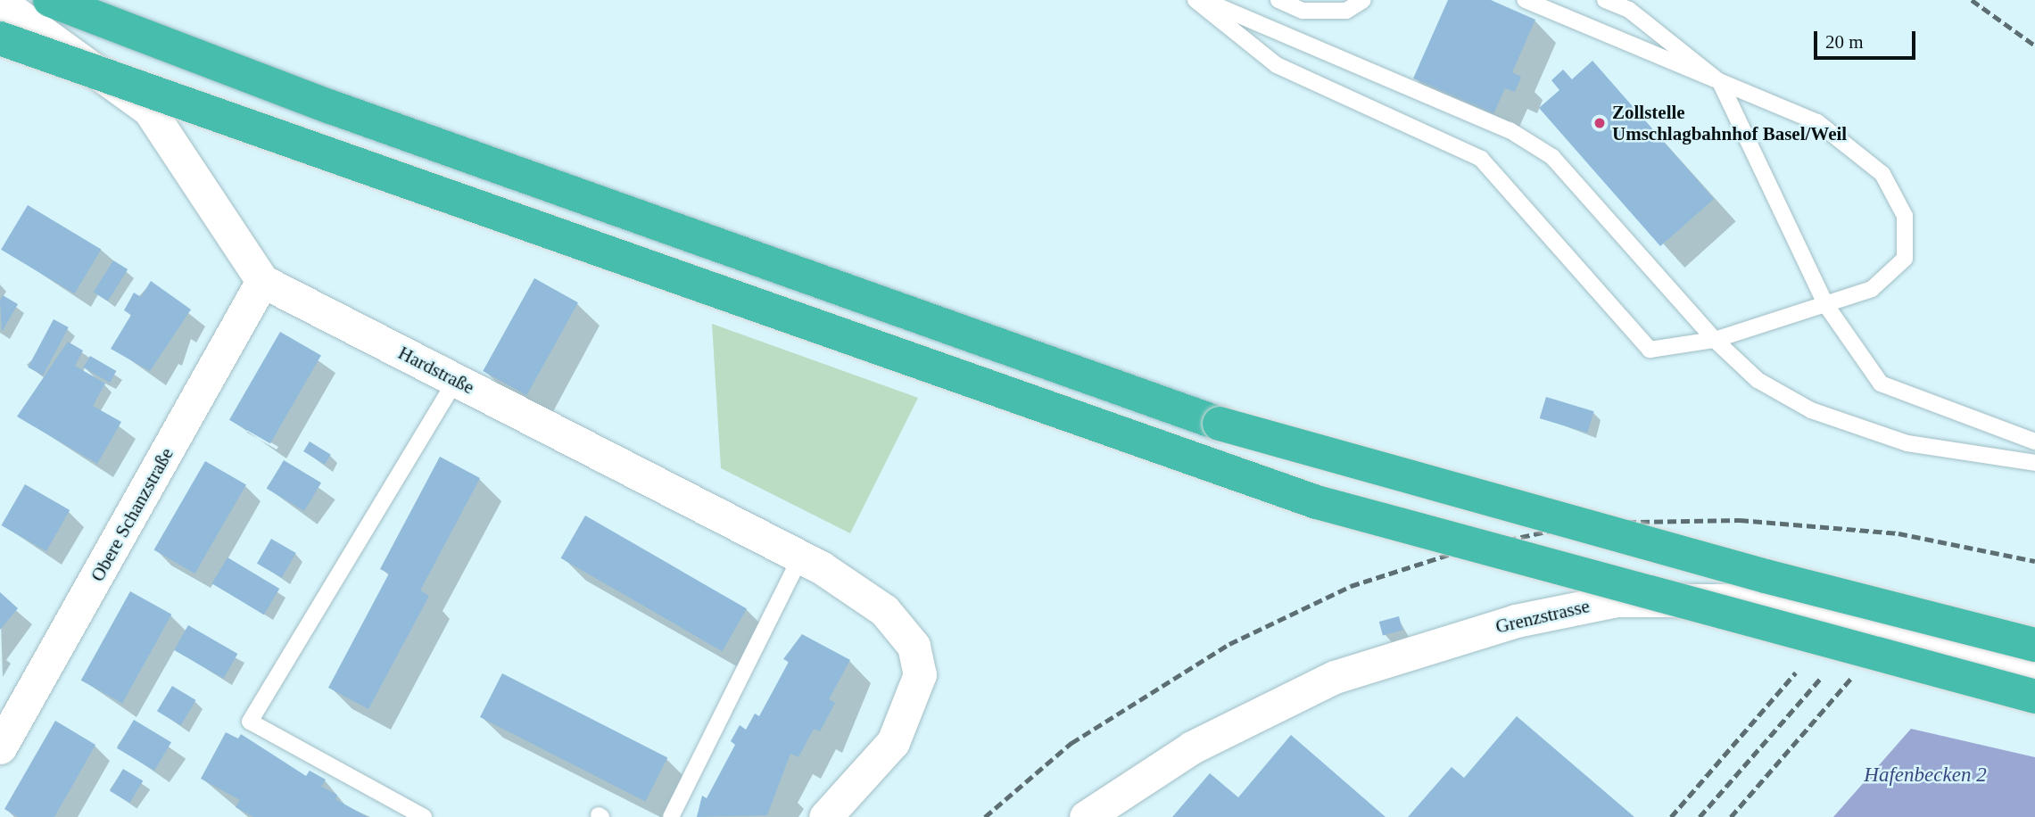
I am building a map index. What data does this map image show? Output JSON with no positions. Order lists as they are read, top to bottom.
{
  "streets": {
    "street": ["Hardstraße", "Obere Schanzstraße", "Grenzstrasse"]
  },
  "crossings": [
    ["Hardstraße", "Obere Schanzstraße"]
  ],
  "water": ["Hafenbecken 2"],
  "places": ["Zollstelle Umschlagbahnhof Basel/Weil"],
  "scale_bar": "20 m"
}
